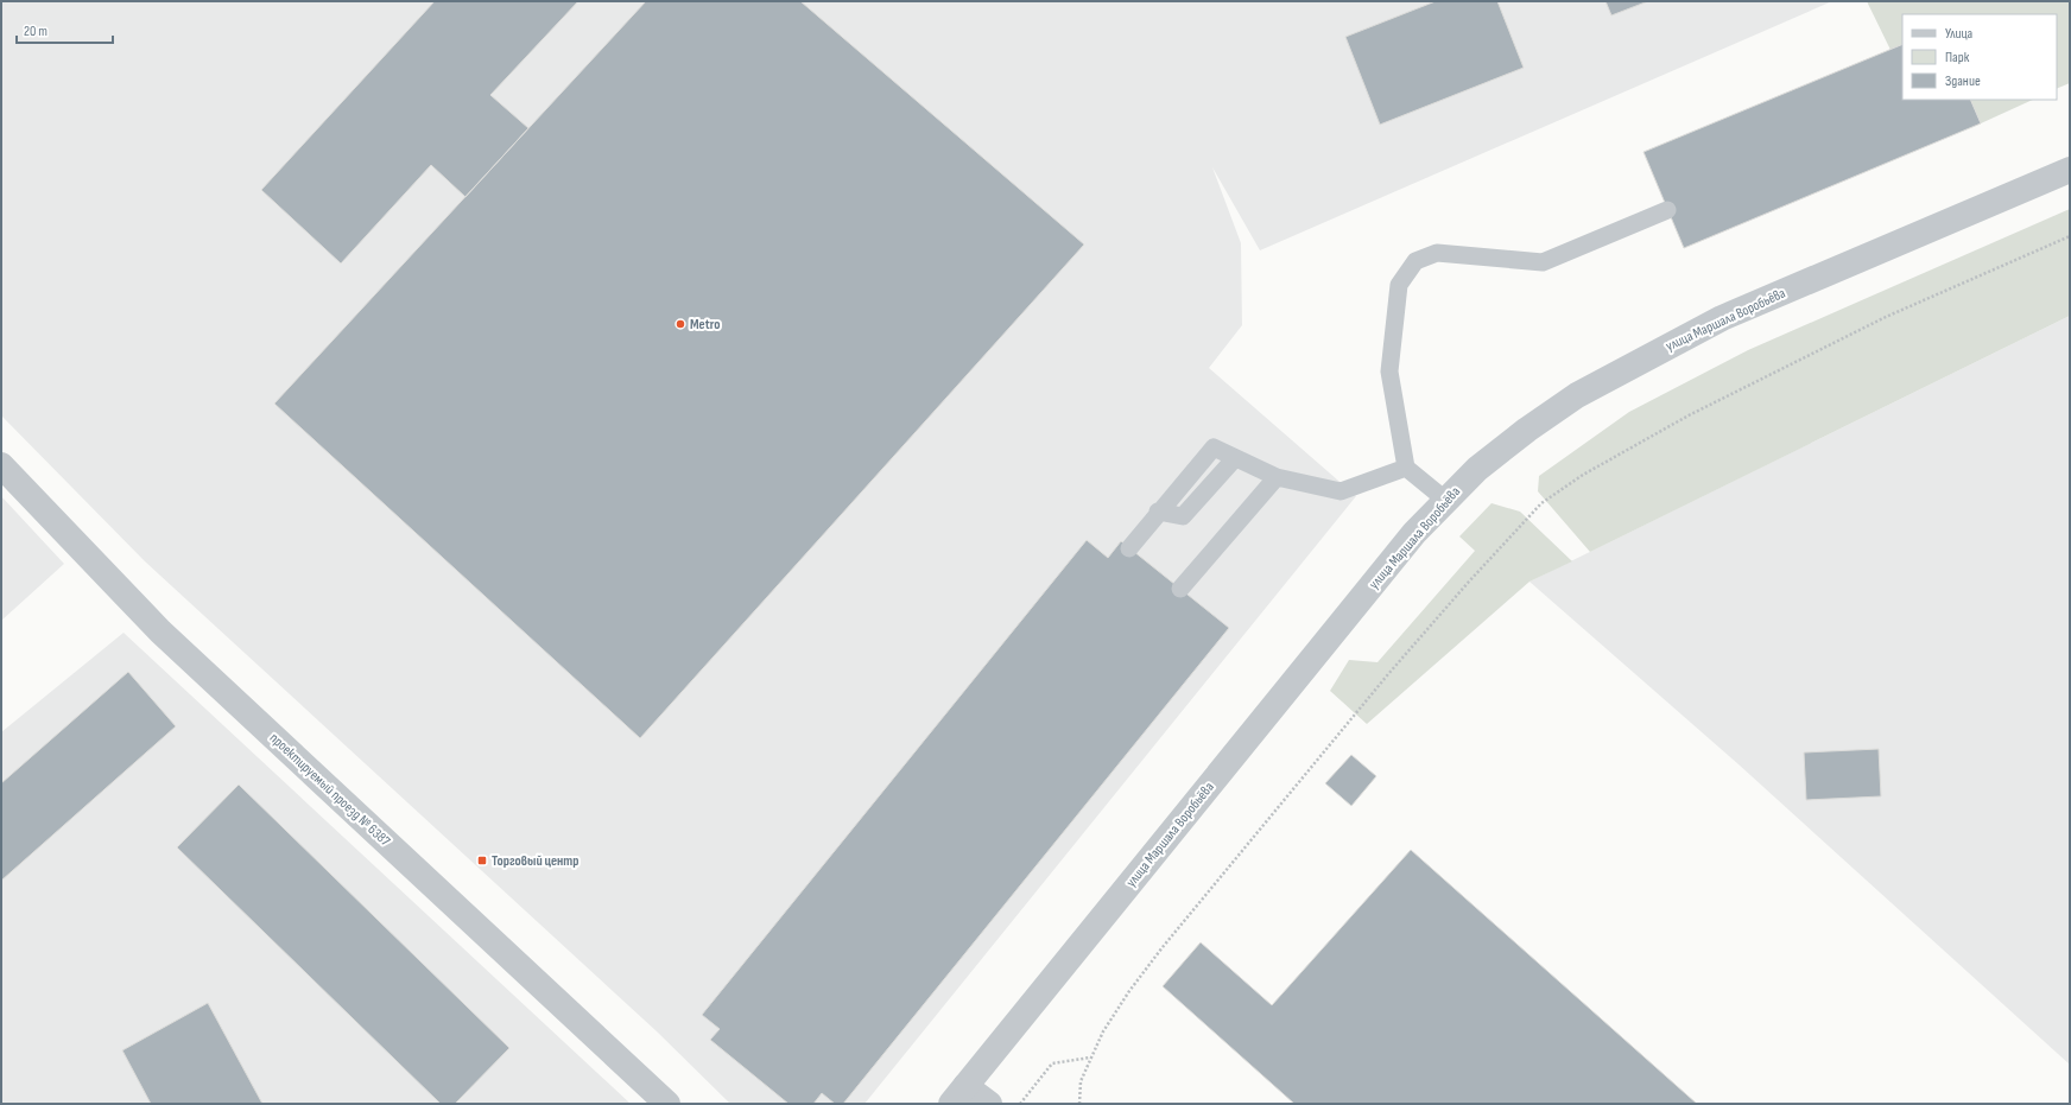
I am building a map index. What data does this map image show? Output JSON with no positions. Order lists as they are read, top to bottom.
{
  "streets": {
    "street": ["улица Маршала Воробьёва", "проектируемый проезд № 6387"]
  },
  "places": {
    "other": ["Metro"],
    "transit": ["Торговый центр"]
  },
  "legend": ["Улица", "Парк", "Здание"],
  "scale_bar": "20 m"
}
